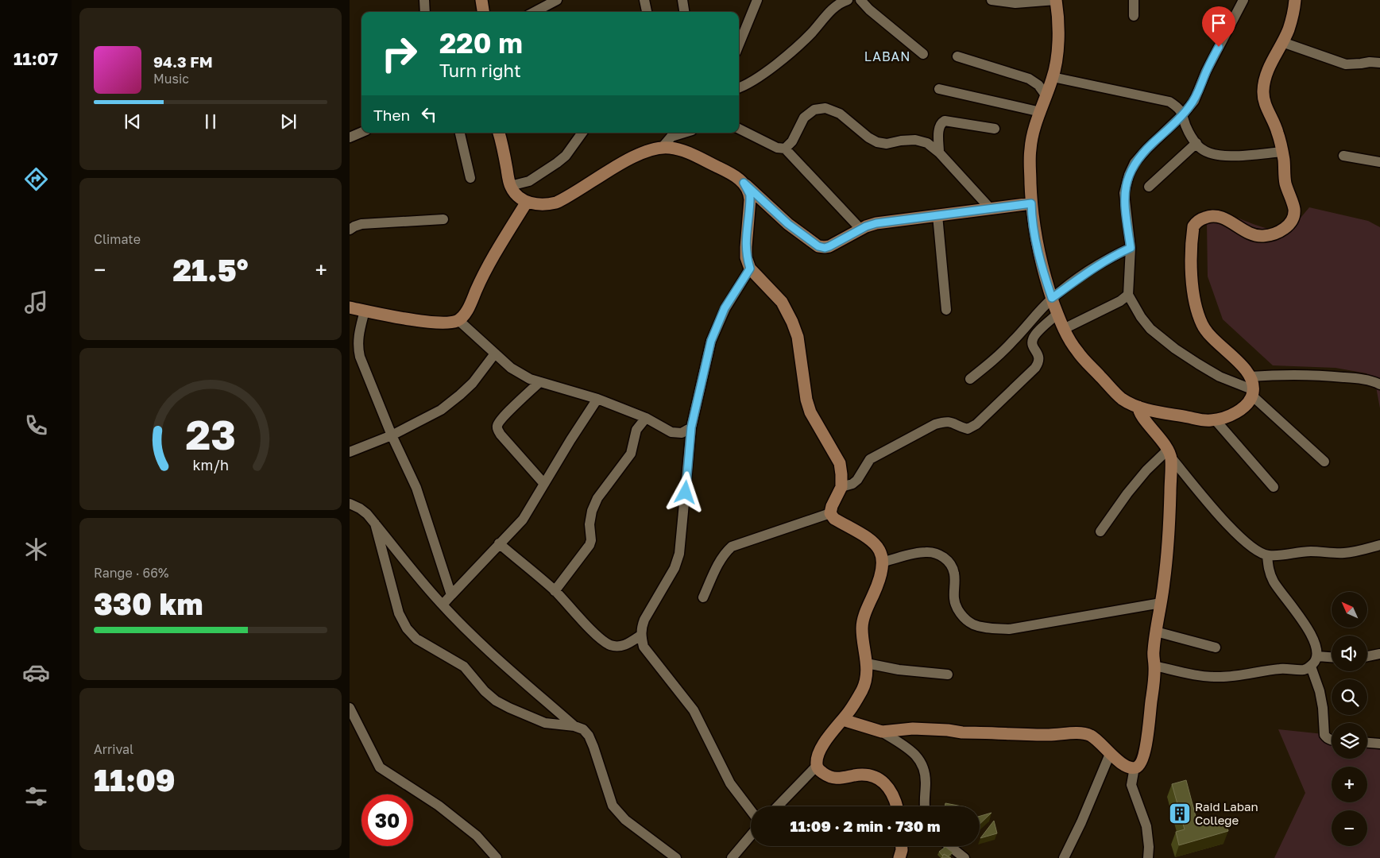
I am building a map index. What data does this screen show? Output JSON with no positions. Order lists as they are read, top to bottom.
{
  "districts": ["LABAN"],
  "places": {
    "building": ["Raid Laban College"]
  },
  "north": "top left",
  "page": {
    "tabs": "11:07",
    "turn": ["220 m", "Turn right"],
    "song": ["94.3 FM", "Music"],
    "then": "Then",
    "tile": [
      "Climate",
      ["Range · 66%", "330 km"],
      ["Arrival", "11:09"]
    ],
    "heat": ["−", "21.5°", "+"],
    "map_buttons": ["+", "−"],
    "limit": "30",
    "trip": "11:09 · 2 min · 730 m",
    "gauge": ["23", "km/h"]
  }
}
